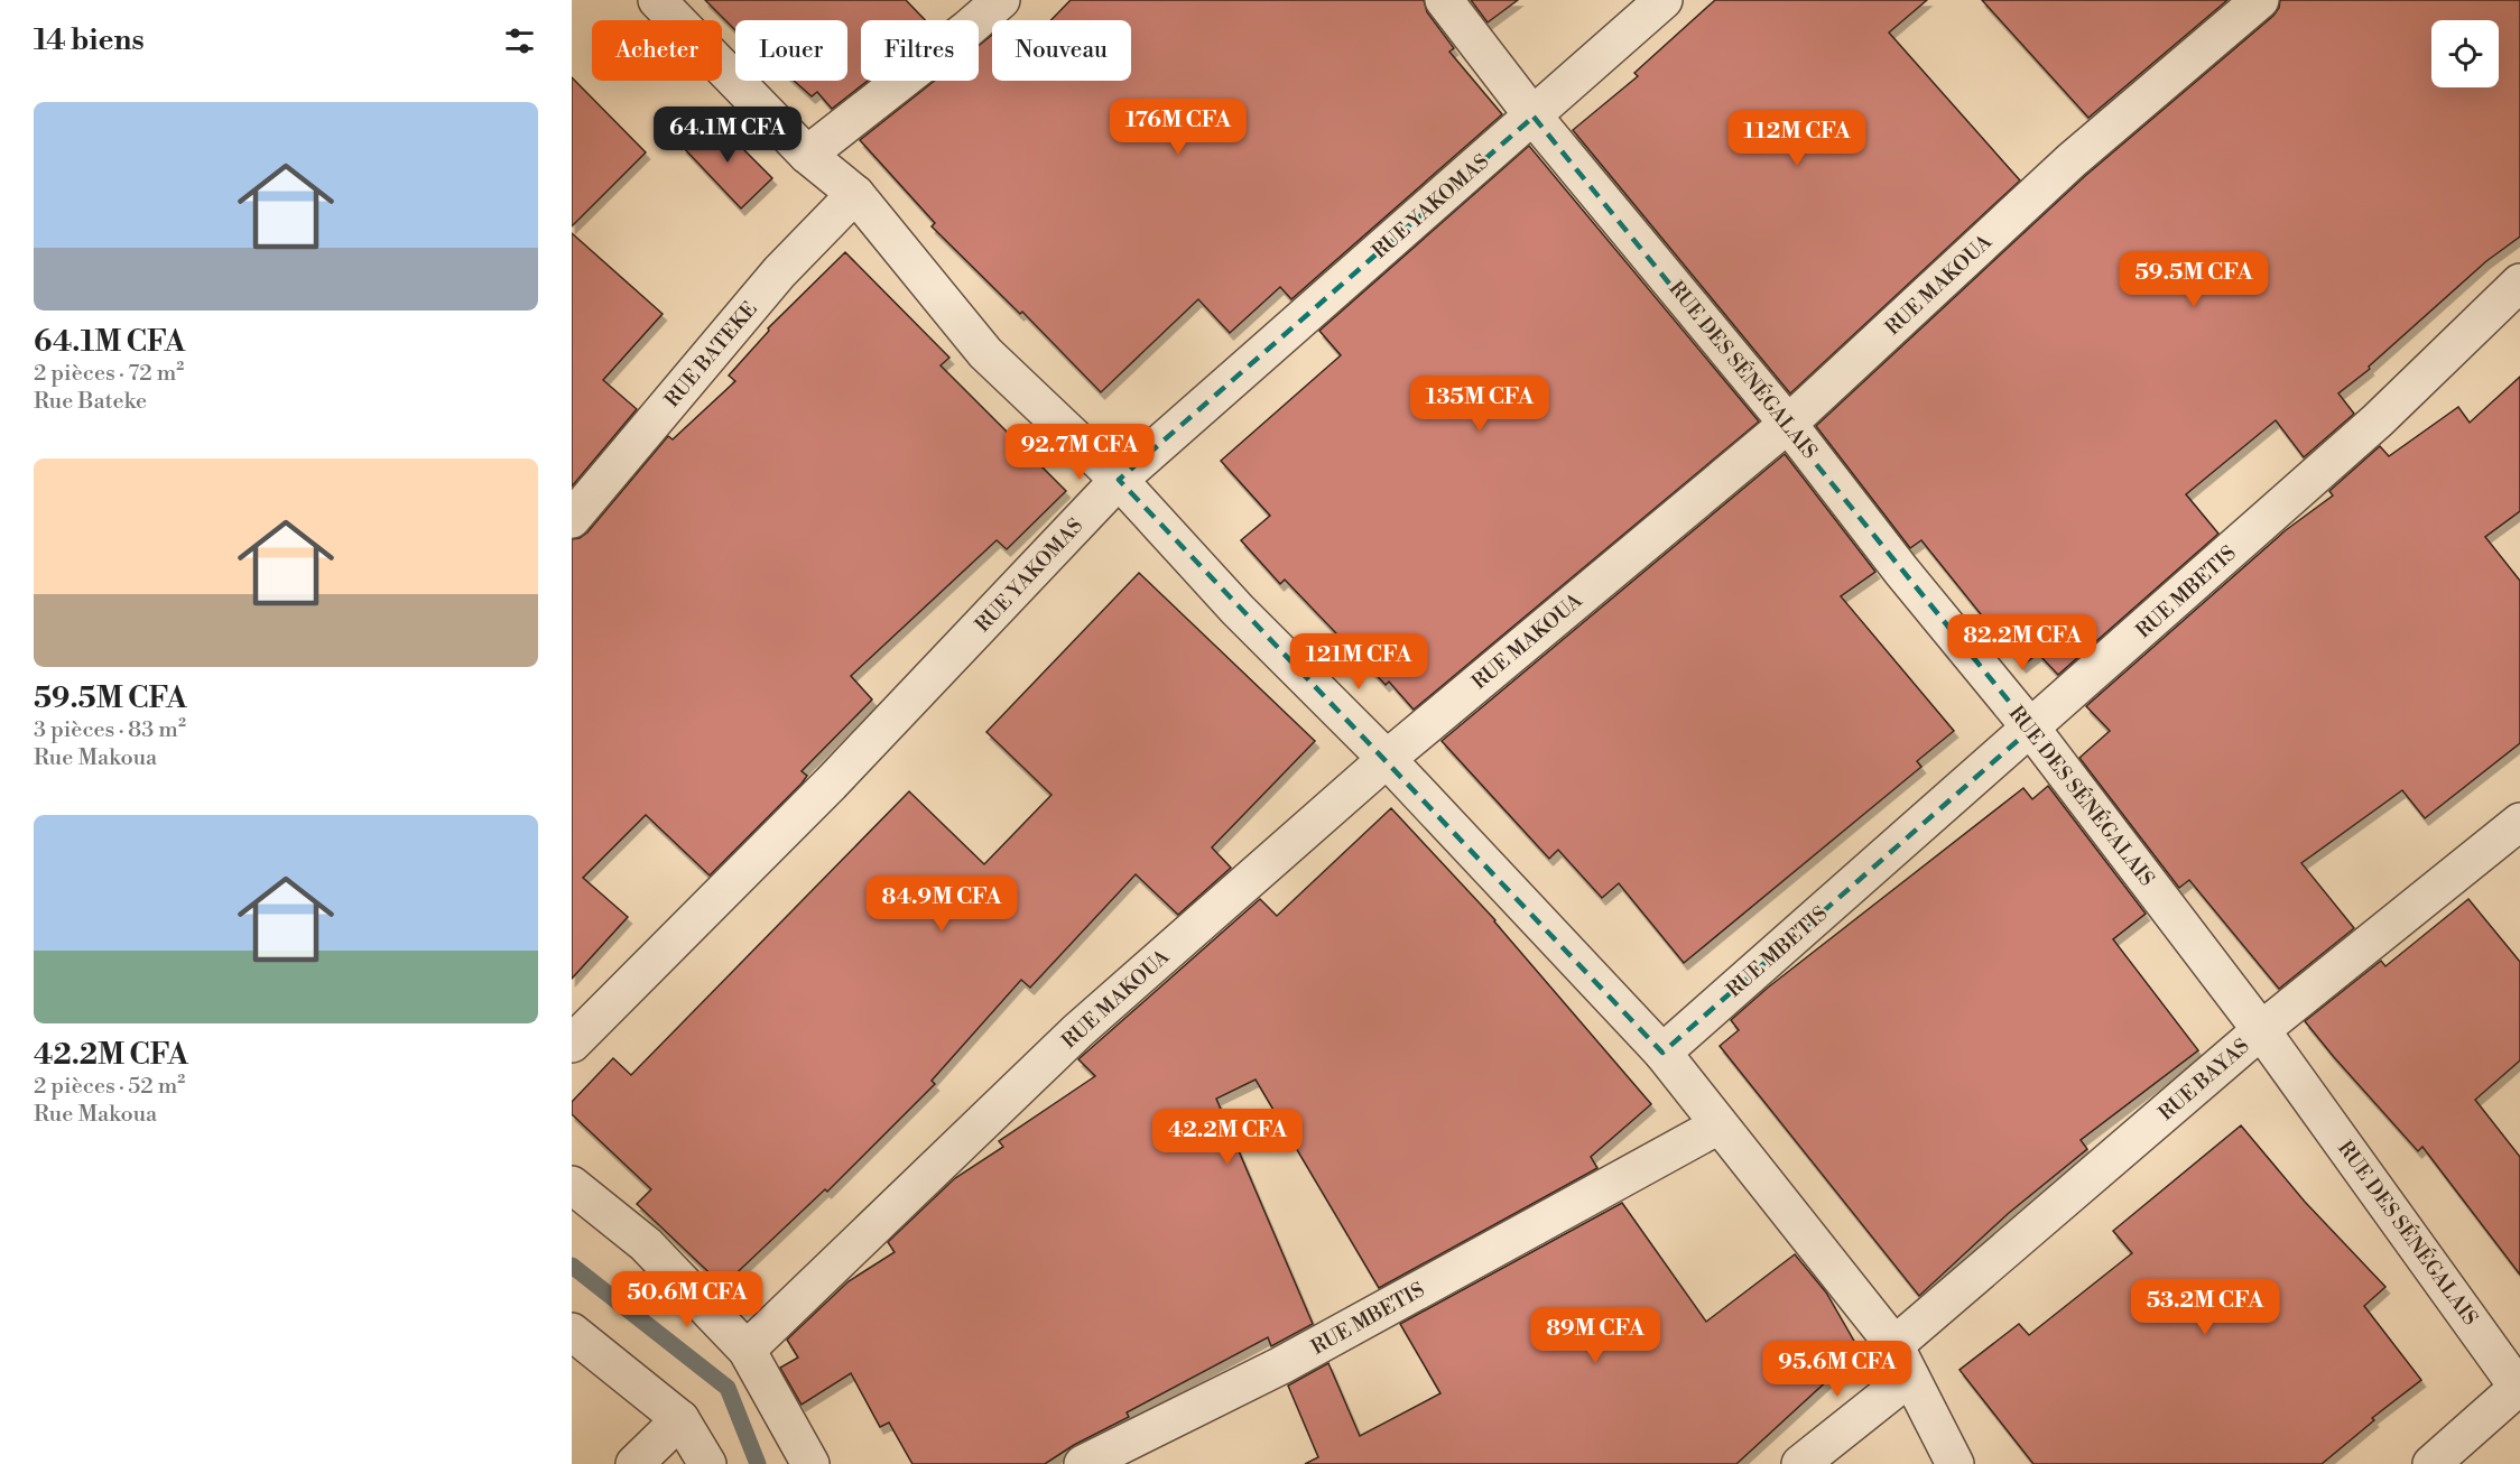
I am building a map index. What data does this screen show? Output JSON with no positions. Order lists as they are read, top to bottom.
{
  "streets": {
    "street": [
      "RUE YAKOMAS",
      "RUE MAKOUA",
      "RUE BATEKE",
      "RUE DES SÉNÉGALAIS",
      "RUE MBETIS",
      "RUE BAYAS"
    ]
  },
  "crossings": [
    ["RUE YAKOMAS", "RUE DES SÉNÉGALAIS"],
    ["RUE MAKOUA", "RUE DES SÉNÉGALAIS"],
    ["RUE DES SÉNÉGALAIS", "RUE MBETIS"],
    ["RUE DES SÉNÉGALAIS", "RUE BAYAS"]
  ],
  "page": {
    "heading": "14 biens",
    "chip": [
      "Acheter",
      "Louer",
      "Filtres",
      "Nouveau"
    ],
    "list": [
      {
        "name": "64.1M CFA",
        "note": "2 pièces · 72 m² · Rue Bateke"
      },
      {
        "name": "59.5M CFA",
        "note": "3 pièces · 83 m² · Rue Makoua"
      },
      {
        "name": "42.2M CFA",
        "note": "2 pièces · 52 m² · Rue Makoua"
      }
    ],
    "price": [
      "176M CFA",
      "64.1M CFA",
      "112M CFA",
      "59.5M CFA",
      "135M CFA",
      "92.7M CFA",
      "82.2M CFA",
      "121M CFA",
      "84.9M CFA",
      "42.2M CFA",
      "50.6M CFA",
      "53.2M CFA",
      "89M CFA",
      "95.6M CFA"
    ]
  }
}
